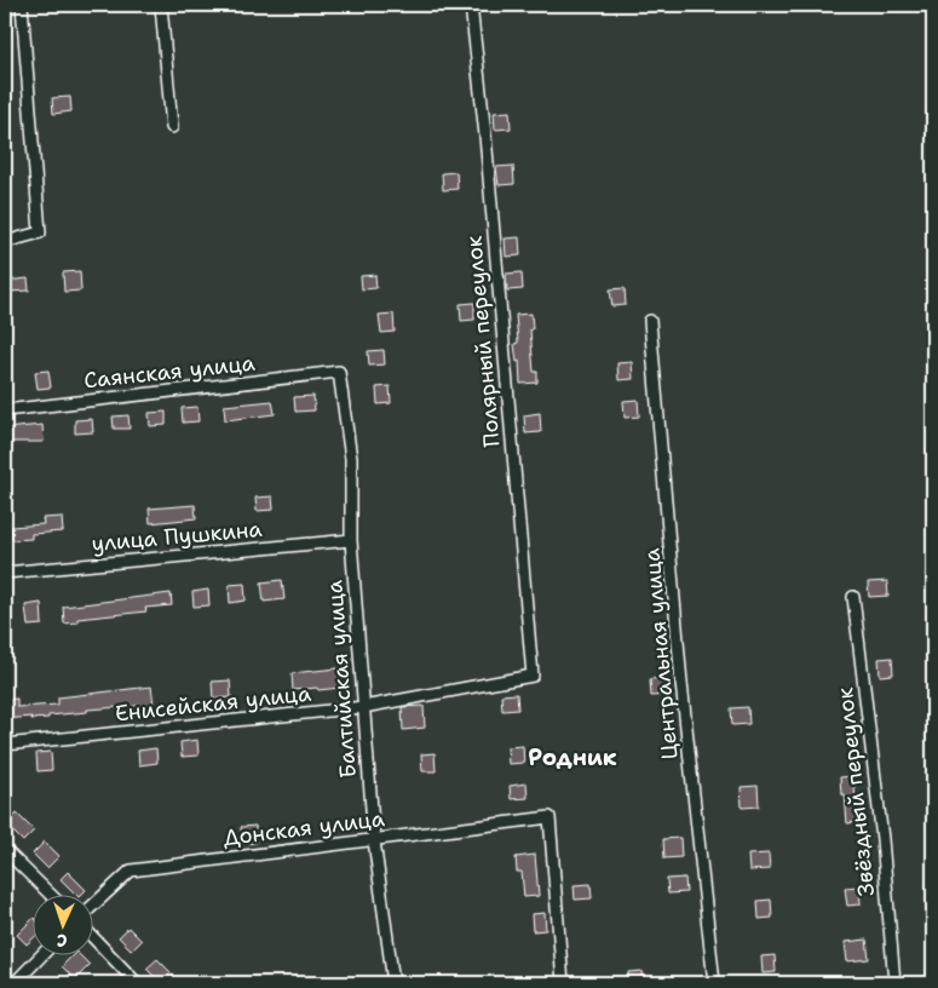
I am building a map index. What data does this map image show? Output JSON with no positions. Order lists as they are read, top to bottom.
{
  "streets": {
    "street": [
      "Полярный переулок",
      "Саянская улица",
      "улица Пушкина",
      "Центральная улица",
      "Балтийская улица",
      "Енисейская улица",
      "Звёздный переулок",
      "Донская улица"
    ]
  },
  "crossings": [
    ["Полярный переулок", "Енисейская улица"],
    ["Саянская улица", "Балтийская улица"],
    ["улица Пушкина", "Балтийская улица"],
    ["Балтийская улица", "Енисейская улица"],
    ["Балтийская улица", "Донская улица"]
  ],
  "districts": ["Родник"],
  "north": "bottom"
}
